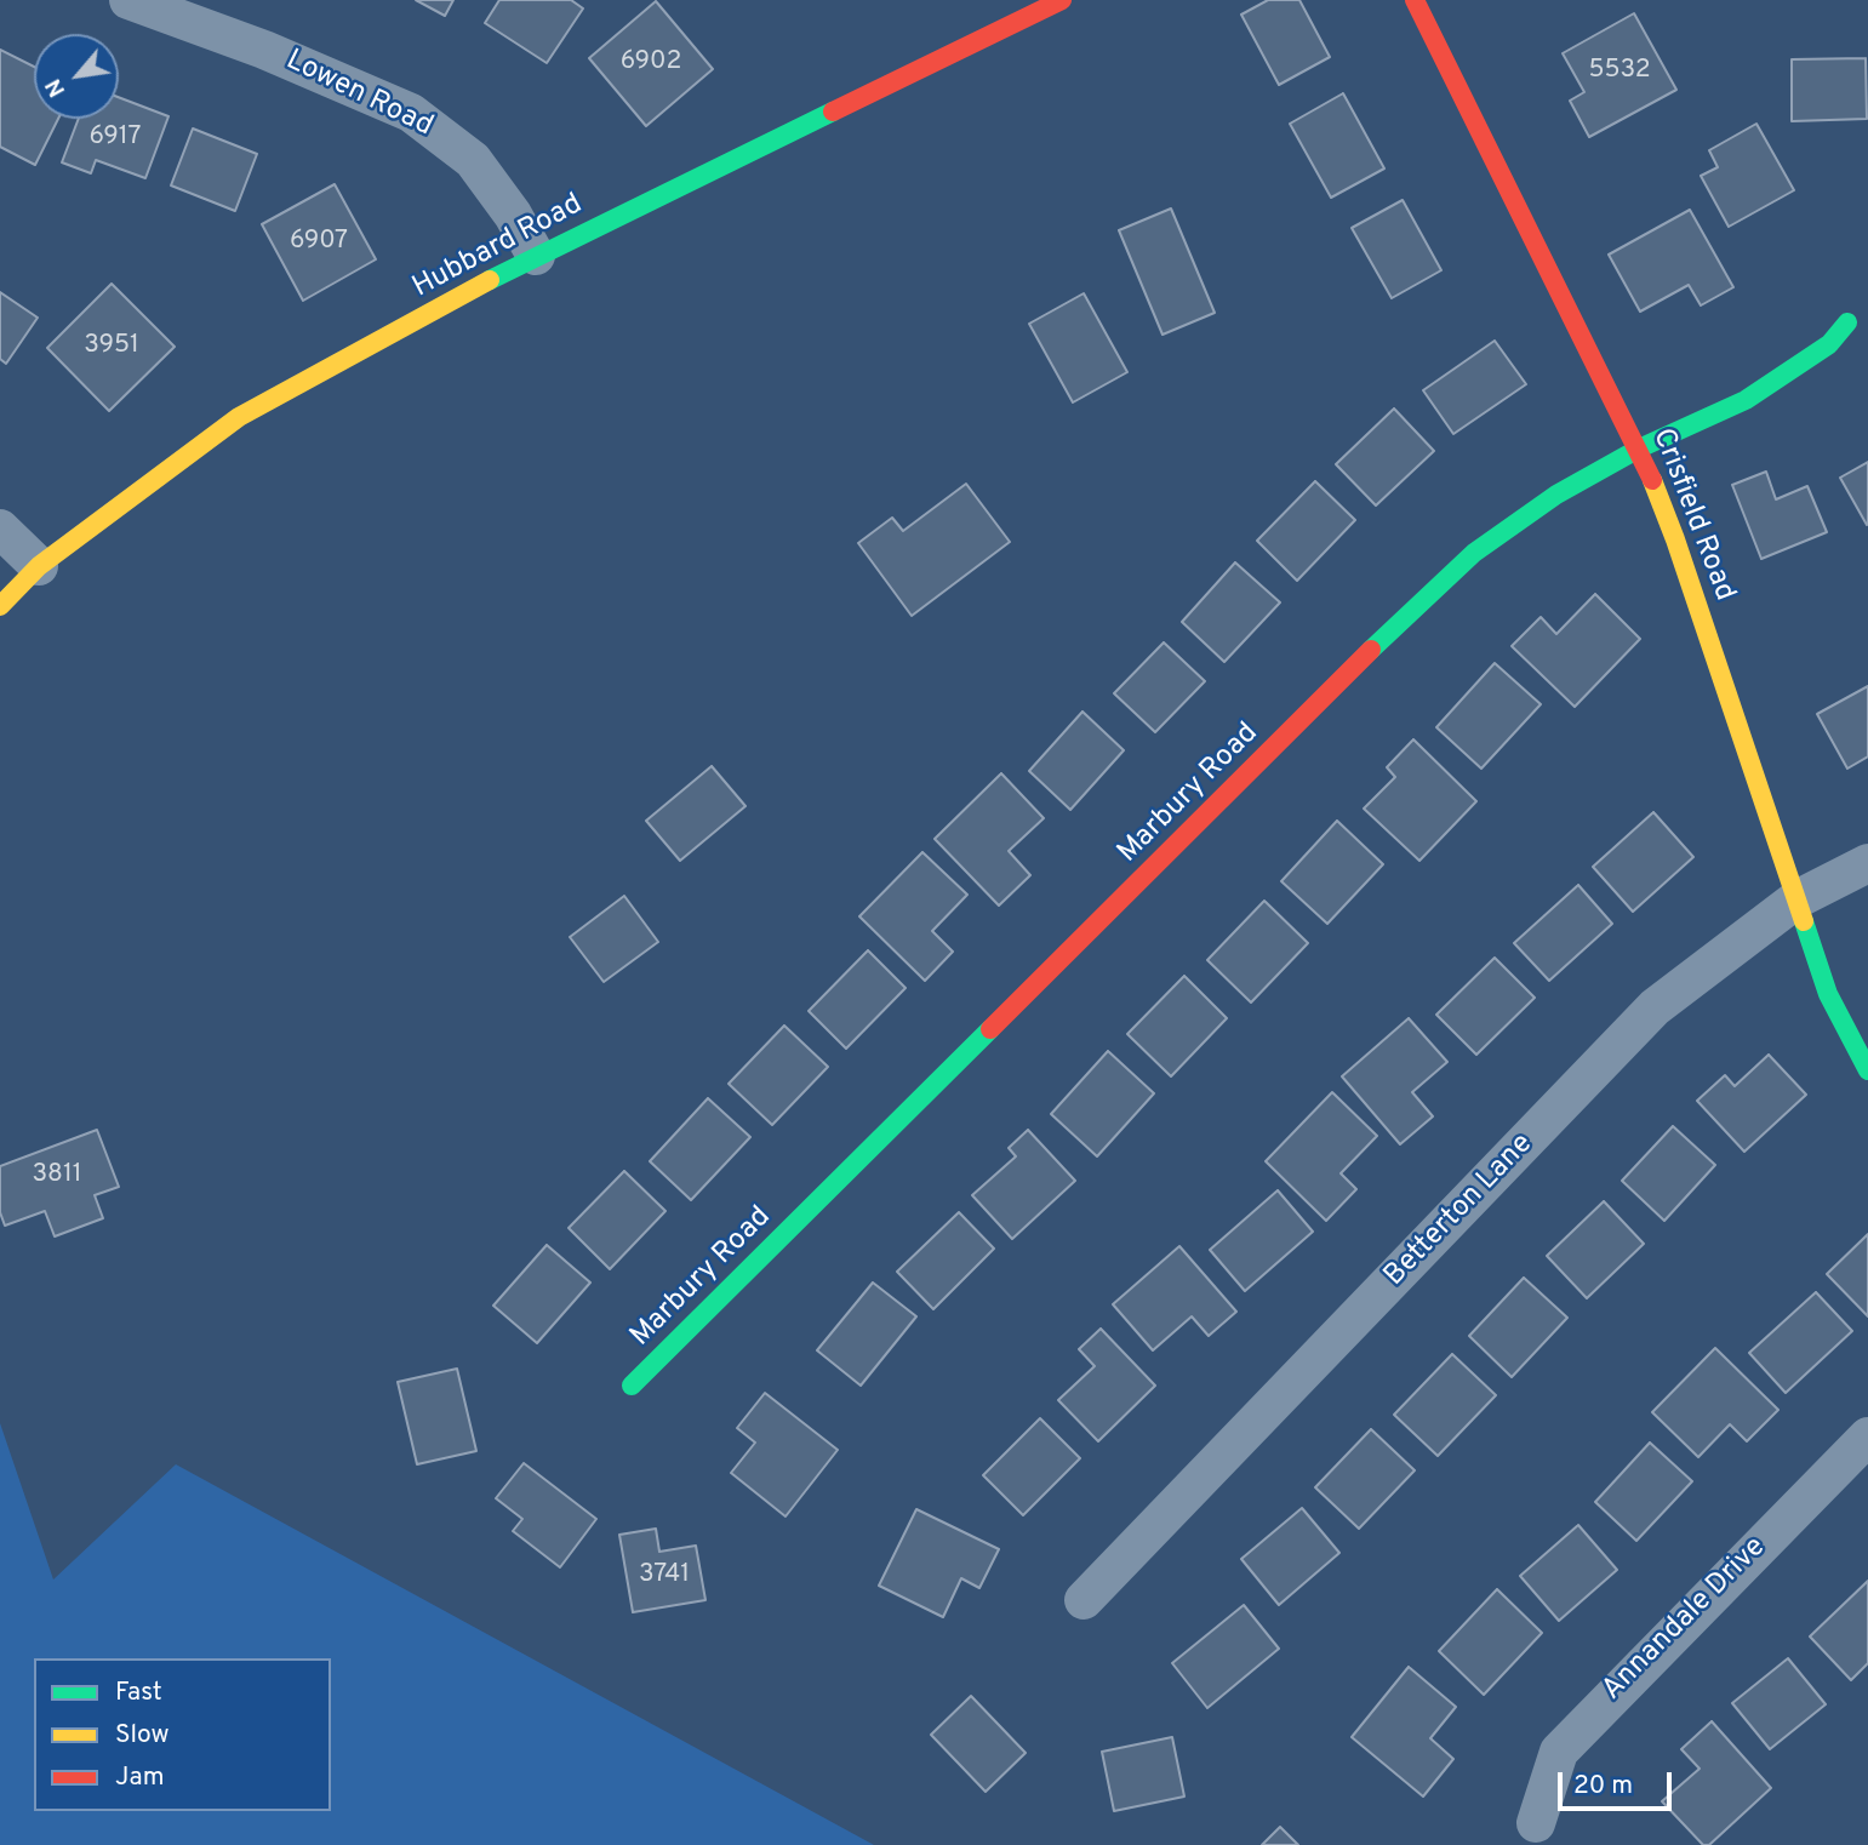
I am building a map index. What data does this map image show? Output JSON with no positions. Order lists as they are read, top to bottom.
{
  "streets": {
    "street": [
      "Lowen Road",
      "Hubbard Road",
      "Crisfield Road",
      "Marbury Road",
      "Betterton Lane",
      "Annandale Drive"
    ]
  },
  "crossings": [
    ["Lowen Road", "Hubbard Road"],
    ["Crisfield Road", "Marbury Road"],
    ["Crisfield Road", "Betterton Lane"]
  ],
  "house_numbers": [
    "6902",
    "5532",
    "6917",
    "6907",
    "3951",
    "3811",
    "3741"
  ],
  "legend": ["Fast", "Slow", "Jam"],
  "scale_bar": "20 m",
  "north": "bottom left"
}
